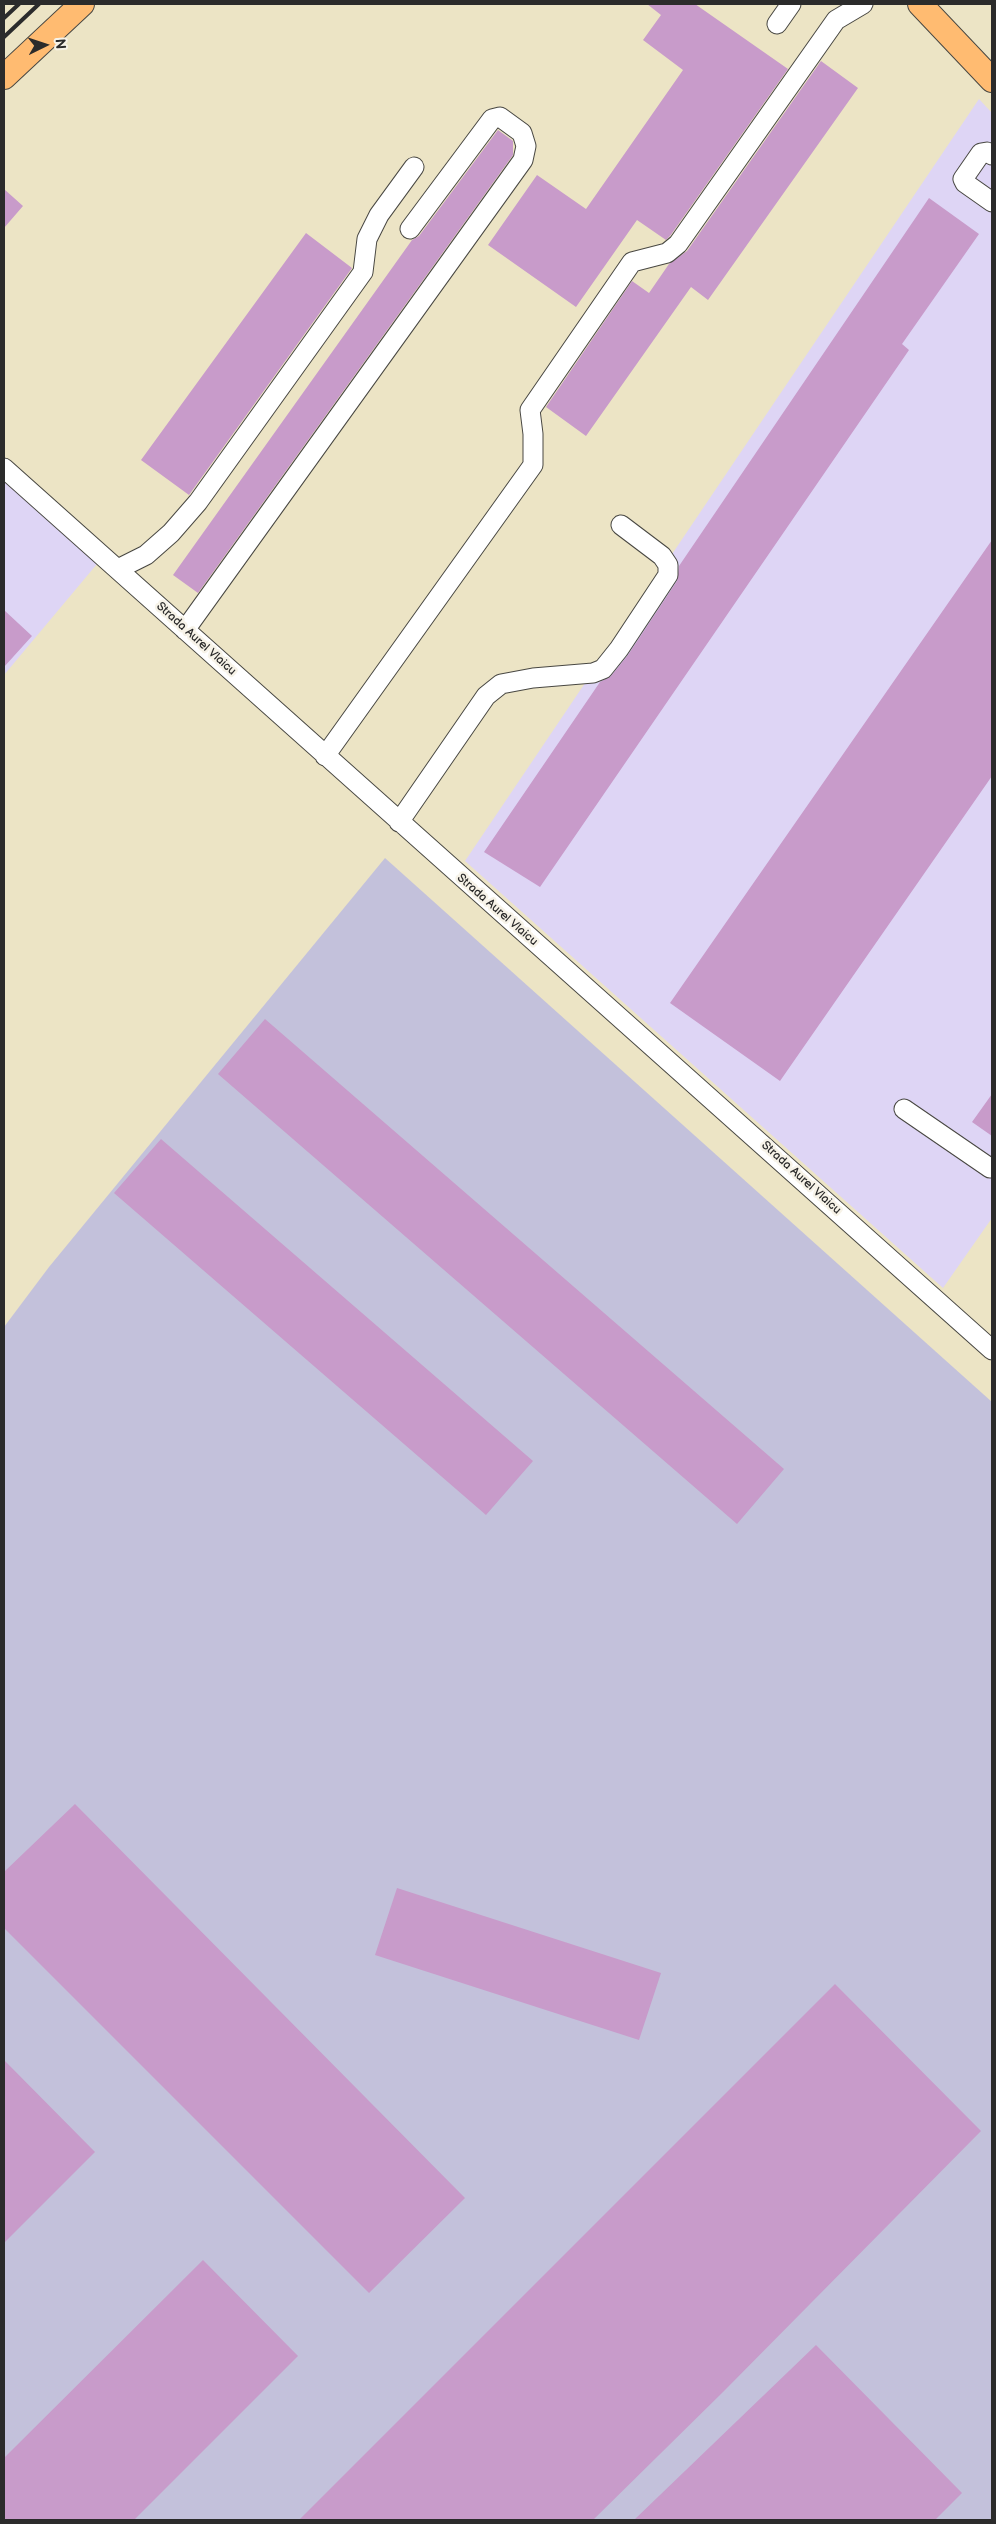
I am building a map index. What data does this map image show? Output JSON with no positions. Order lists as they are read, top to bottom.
{
  "streets": {
    "street": ["Strada Aurel Vlaicu"]
  },
  "north": "right"
}
